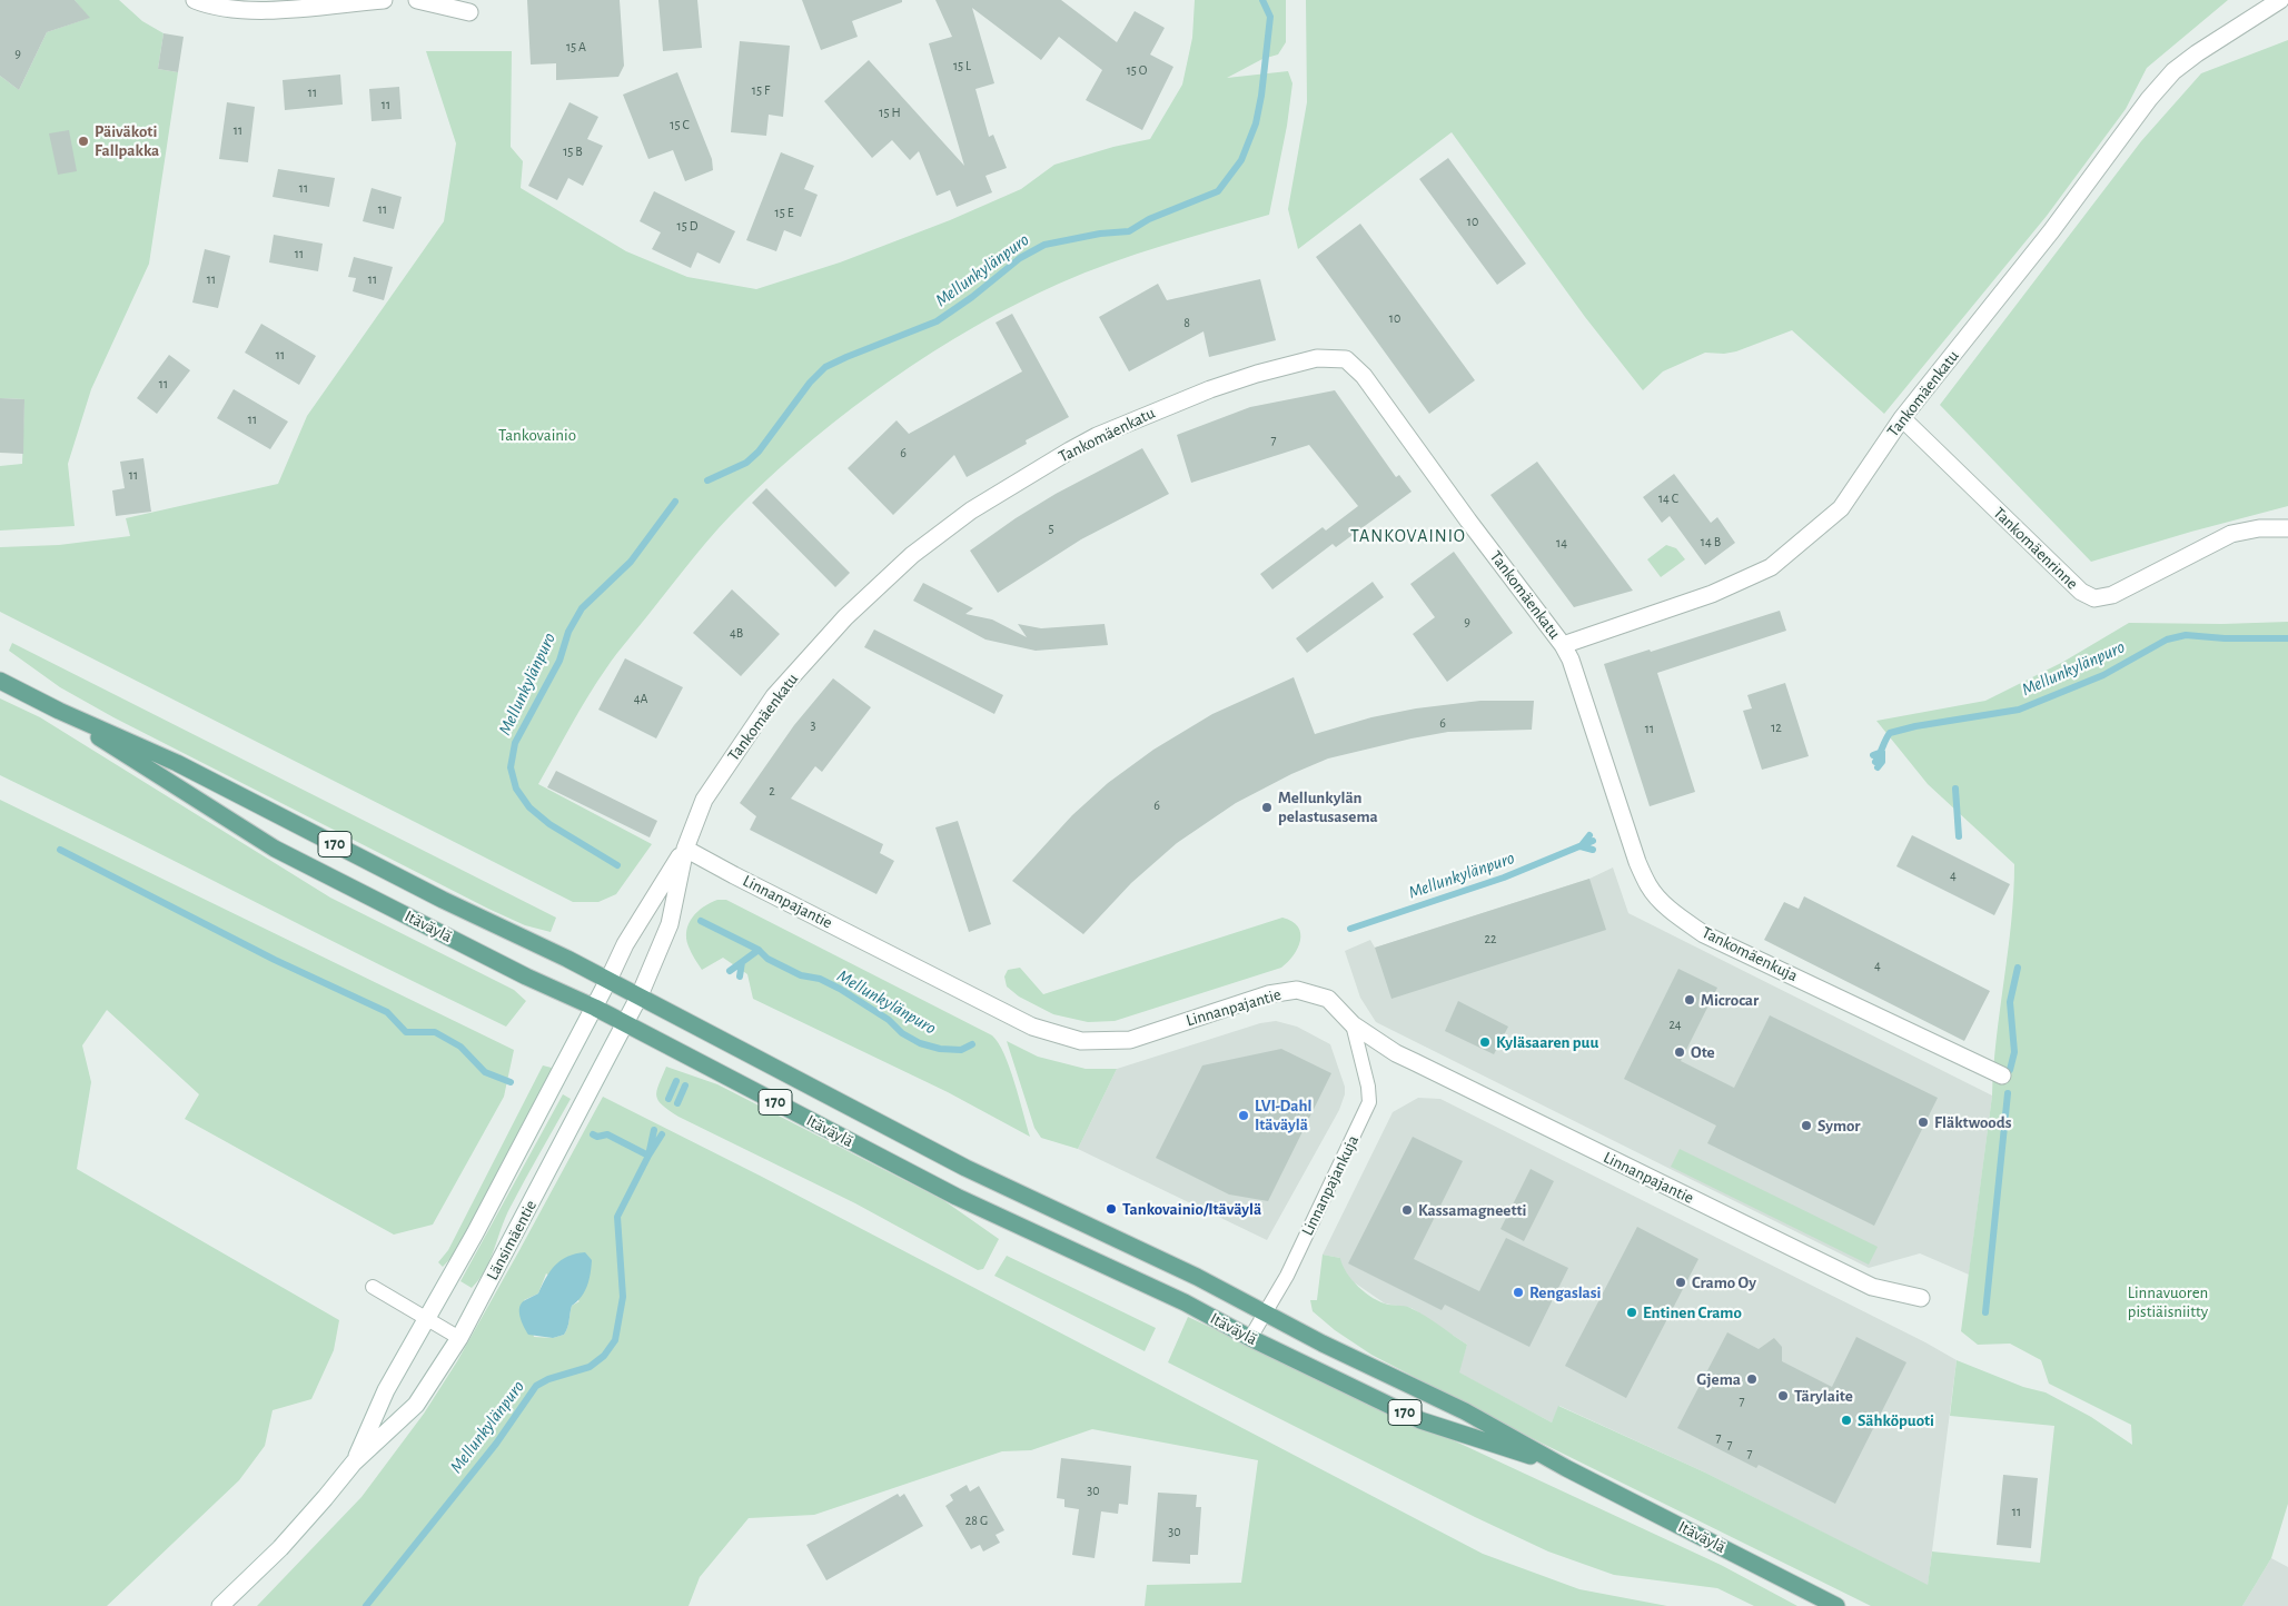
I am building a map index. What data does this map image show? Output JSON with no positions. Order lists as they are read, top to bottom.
{
  "streets": {
    "main road": ["170", "Itäväylä"],
    "street": [
      "Tankomäenkatu",
      "Tankomäenrinne",
      "Linnanpajantie",
      "Tankomäenkuja",
      "Länsimäentie"
    ],
    "lane": ["Linnanpajankuja"]
  },
  "crossings": [
    ["Tankomäenkatu", "Tankomäenrinne"],
    ["Tankomäenkatu", "Linnanpajantie"],
    ["Tankomäenkatu", "Itäväylä"],
    ["Tankomäenkatu", "Tankomäenkuja"],
    ["Tankomäenkatu", "Länsimäentie"],
    ["Linnanpajantie", "Linnanpajankuja"],
    ["Itäväylä", "Linnanpajankuja"],
    ["Itäväylä", "Länsimäentie"]
  ],
  "districts": ["TANKOVAINIO"],
  "water": ["Mellunkylänpuro"],
  "parks": ["Tankovainio", "Linnavuoren pistiäisniitty"],
  "places": [
    "Päiväkoti Fallpakka",
    "Mellunkylän pelastusasema",
    "Microcar",
    "Kyläsaaren puu",
    "Ote",
    "LVI-Dahl Itäväylä",
    "Fläktwoods",
    "Symor",
    "Tankovainio/Itäväylä",
    "Kassamagneetti",
    "Cramo Oy",
    "Rengaslasi",
    "Entinen Cramo",
    "Gjema",
    "Tärylaite",
    "Sähköpuoti"
  ],
  "house_numbers": [
    "15 A",
    "9",
    "15 L",
    "15 O",
    "15 F",
    "11",
    "11",
    "15 H",
    "15 C",
    "11",
    "15 B",
    "11",
    "11",
    "15 E",
    "10",
    "15 D",
    "11",
    "11",
    "11",
    "10",
    "8",
    "11",
    "11",
    "11",
    "7",
    "6",
    "11",
    "14 C",
    "5",
    "14 B",
    "14",
    "9",
    "4B",
    "4A",
    "6",
    "3",
    "12",
    "11",
    "2",
    "6",
    "4",
    "22",
    "4",
    "24",
    "7",
    "7",
    "7",
    "7",
    "30",
    "11",
    "28 G",
    "30"
  ]
}
